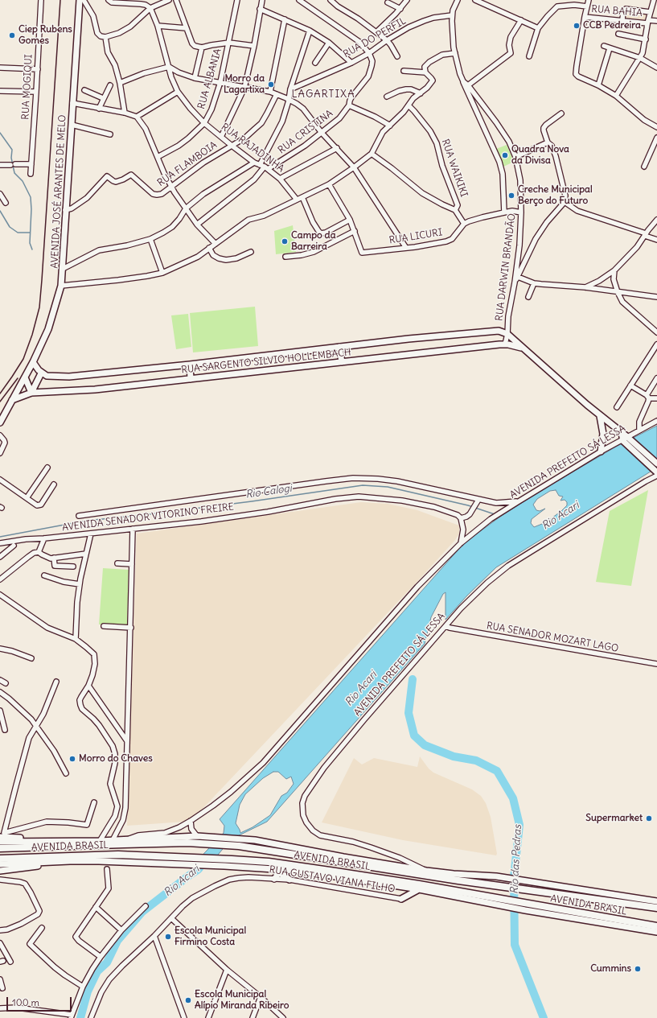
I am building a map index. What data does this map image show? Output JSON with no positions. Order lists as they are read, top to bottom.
{
  "streets": {
    "highway": ["AVENIDA BRASIL"],
    "main road": ["AVENIDA JOSÉ ARANTES DE MELO", "RUA SARGENTO SILVIO HOLLEMBACH"],
    "street": [
      "RUA BAHIA",
      "RUA DO PERFIL",
      "RUA ALBANIA",
      "RUA MOGIQUI",
      "RUA CRISTINA",
      "RUA RAJADINHA",
      "RUA FLAMBOIA",
      "RUA WAIKIKI",
      "RUA LICURI",
      "RUA DARWIN BRANDÃO",
      "AVENIDA PREFEITO SÁ LESSA",
      "AVENIDA SENADOR VITORINO FREIRE",
      "RUA SENADOR MOZART LAGO",
      "RUA GUSTAVO VIANA FILHO"
    ]
  },
  "crossings": [
    ["RUA DO PERFIL", "RUA CRISTINA"],
    ["RUA ALBANIA", "RUA RAJADINHA"],
    ["RUA CRISTINA", "RUA RAJADINHA"],
    ["RUA RAJADINHA", "RUA FLAMBOIA"],
    ["RUA FLAMBOIA", "AVENIDA JOSÉ ARANTES DE MELO"],
    ["RUA WAIKIKI", "RUA LICURI"],
    ["AVENIDA JOSÉ ARANTES DE MELO", "RUA SARGENTO SILVIO HOLLEMBACH"],
    ["RUA DARWIN BRANDÃO", "RUA SARGENTO SILVIO HOLLEMBACH"],
    ["RUA SARGENTO SILVIO HOLLEMBACH", "AVENIDA PREFEITO SÁ LESSA"],
    ["AVENIDA PREFEITO SÁ LESSA", "AVENIDA SENADOR VITORINO FREIRE"],
    ["AVENIDA PREFEITO SÁ LESSA", "RUA SENADOR MOZART LAGO"],
    ["AVENIDA PREFEITO SÁ LESSA", "AVENIDA BRASIL"]
  ],
  "districts": ["LAGARTIXA"],
  "water": ["Rio Calogi", "Rio Acari", "Rio das Pedras"],
  "places": [
    "CCB Pedreira",
    "Ciep Rubens Gomes",
    "Morro da Lagartixa",
    "Quadra Nova da Divisa",
    "Creche Municipal Berço do Futuro",
    "Campo da Barreira",
    "Morro do Chaves",
    "Supermarket",
    "Escola Municipal Firmino Costa",
    "Cummins",
    "Escola Municipal Alípio Miranda Ribeiro"
  ],
  "scale_bar": "100 m"
}
